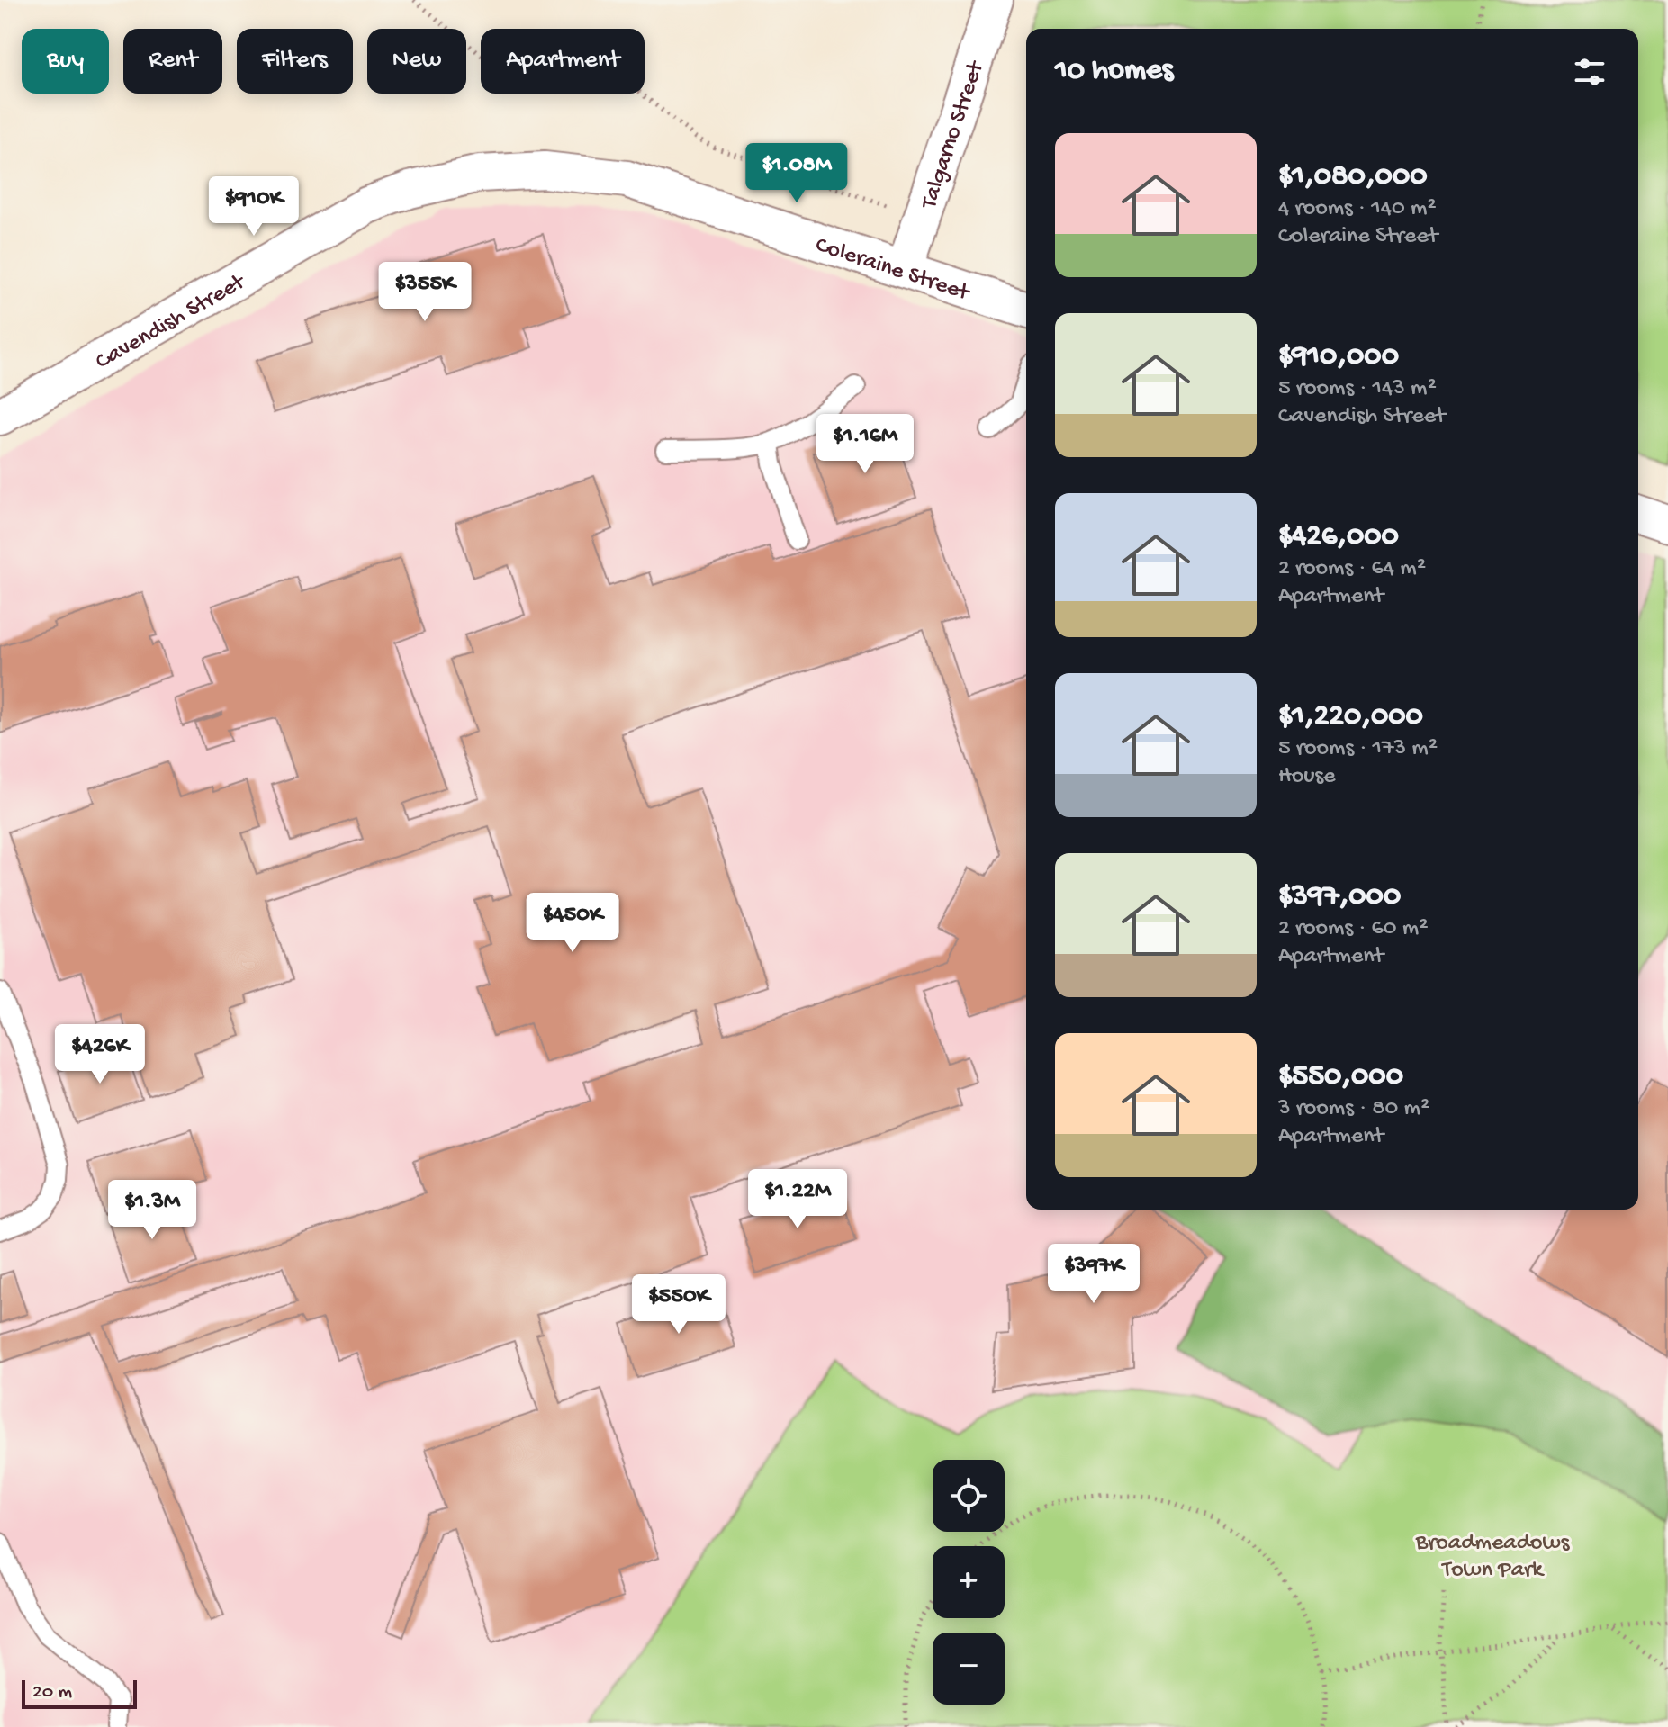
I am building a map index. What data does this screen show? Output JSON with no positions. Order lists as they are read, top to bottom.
{
  "streets": {
    "street": ["Talgarno Street", "Coleraine Street", "Cavendish Street"]
  },
  "crossings": [
    ["Talgarno Street", "Coleraine Street"],
    ["Coleraine Street", "Cavendish Street"]
  ],
  "parks": ["Broadmeadows Town Park"],
  "scale_bar": "20 m",
  "page": {
    "chip": [
      "Buy",
      "Rent",
      "Filters",
      "New",
      "Apartment"
    ],
    "heading": "10 homes",
    "list": [
      {
        "name": "$1,080,000",
        "note": "4 rooms · 140 m² · Coleraine Street"
      },
      {
        "name": "$910,000",
        "note": "5 rooms · 143 m² · Cavendish Street"
      },
      {
        "name": "$426,000",
        "note": "2 rooms · 64 m² · Apartment"
      },
      {
        "name": "$1,220,000",
        "note": "5 rooms · 173 m² · House"
      },
      {
        "name": "$397,000",
        "note": "2 rooms · 60 m² · Apartment"
      },
      {
        "name": "$550,000",
        "note": "3 rooms · 80 m² · Apartment"
      }
    ],
    "price": [
      "$1.08M",
      "$910K",
      "$355K",
      "$1.16M",
      "$450K",
      "$426K",
      "$1.22M",
      "$1.3M",
      "$397K",
      "$550K"
    ],
    "map_buttons": ["+", "−"],
    "scale": "20 m"
  }
}
